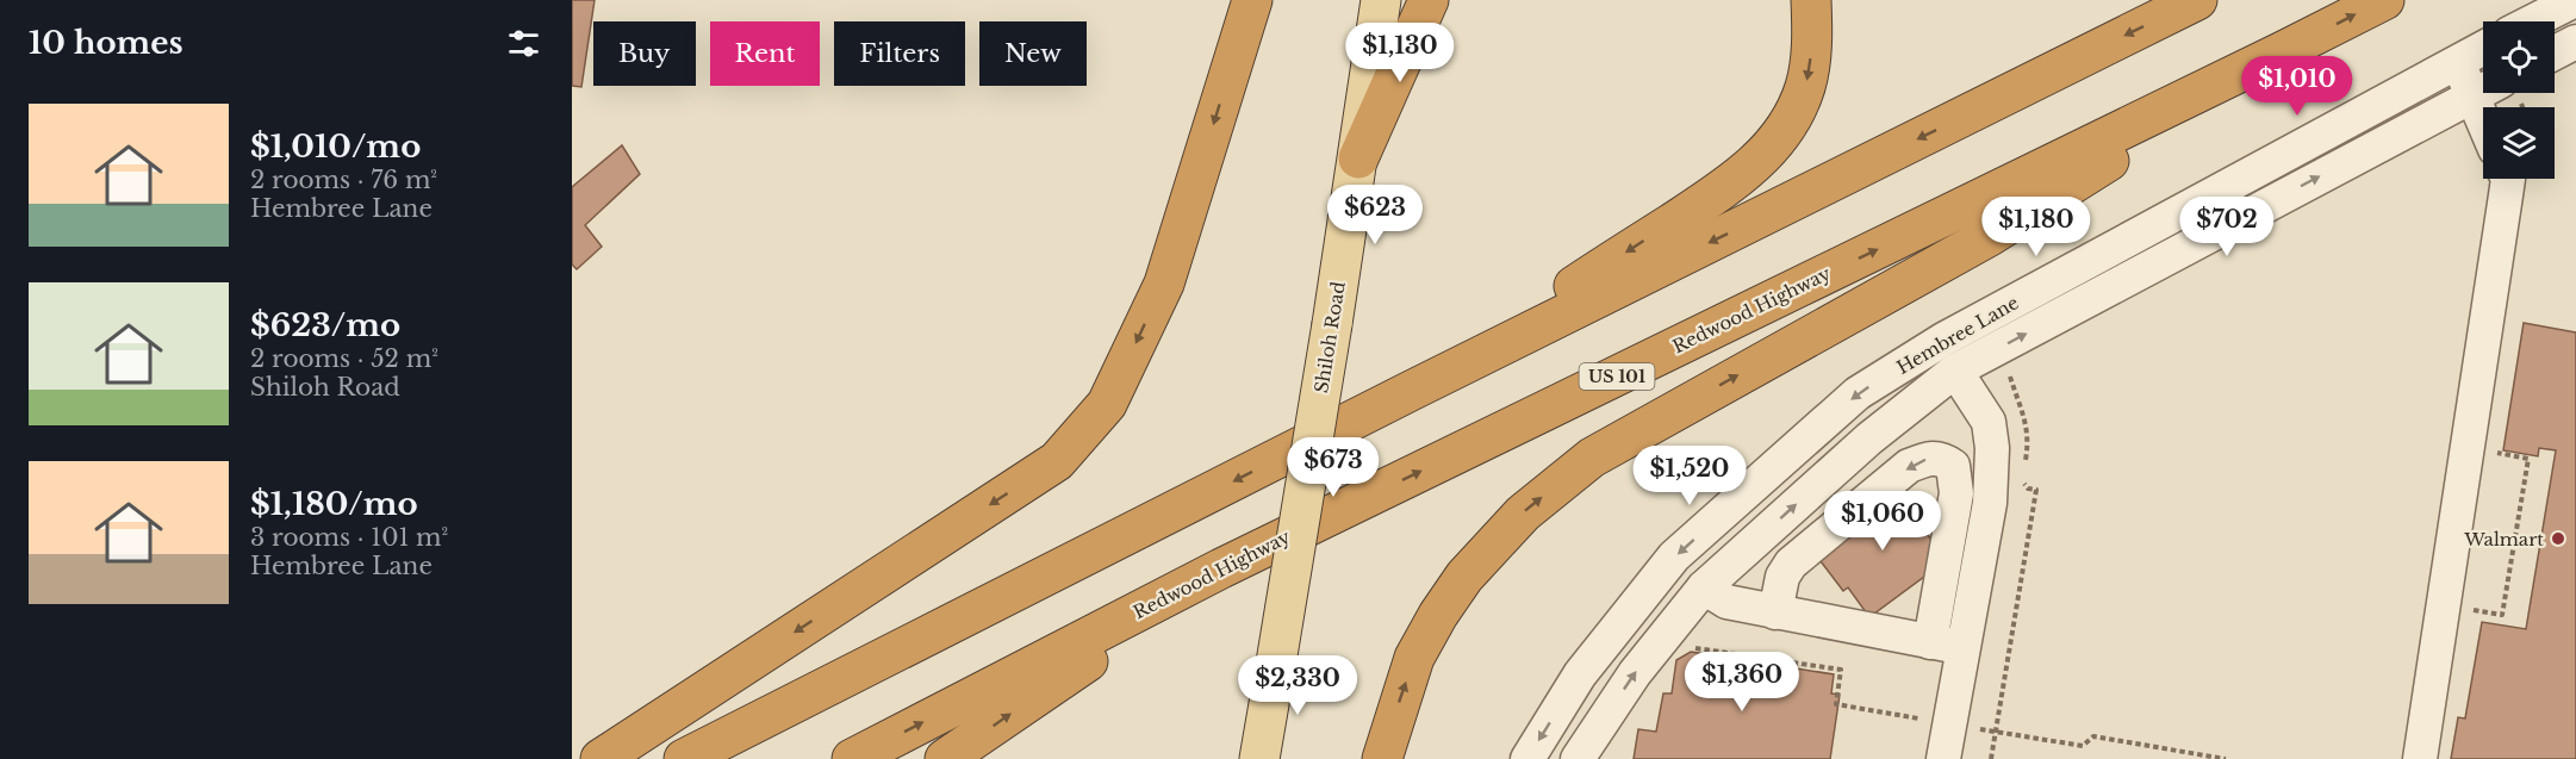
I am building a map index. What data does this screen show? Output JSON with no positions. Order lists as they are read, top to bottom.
{
  "streets": {
    "highway": ["Redwood Highway", "US 101"],
    "main road": ["Shiloh Road"],
    "street": ["Hembree Lane"]
  },
  "places": ["Walmart"],
  "page": {
    "heading": "10 homes",
    "chip": [
      "Buy",
      "Rent",
      "Filters",
      "New"
    ],
    "price": [
      "$1,130",
      "$1,010",
      "$623",
      "$1,180",
      "$702",
      "$673",
      "$1,520",
      "$1,060",
      "$1,360",
      "$2,330"
    ],
    "list": [
      {
        "name": "$1,010/mo",
        "note": "2 rooms · 76 m² · Hembree Lane"
      },
      {
        "name": "$623/mo",
        "note": "2 rooms · 52 m² · Shiloh Road"
      },
      {
        "name": "$1,180/mo",
        "note": "3 rooms · 101 m² · Hembree Lane"
      }
    ]
  }
}
